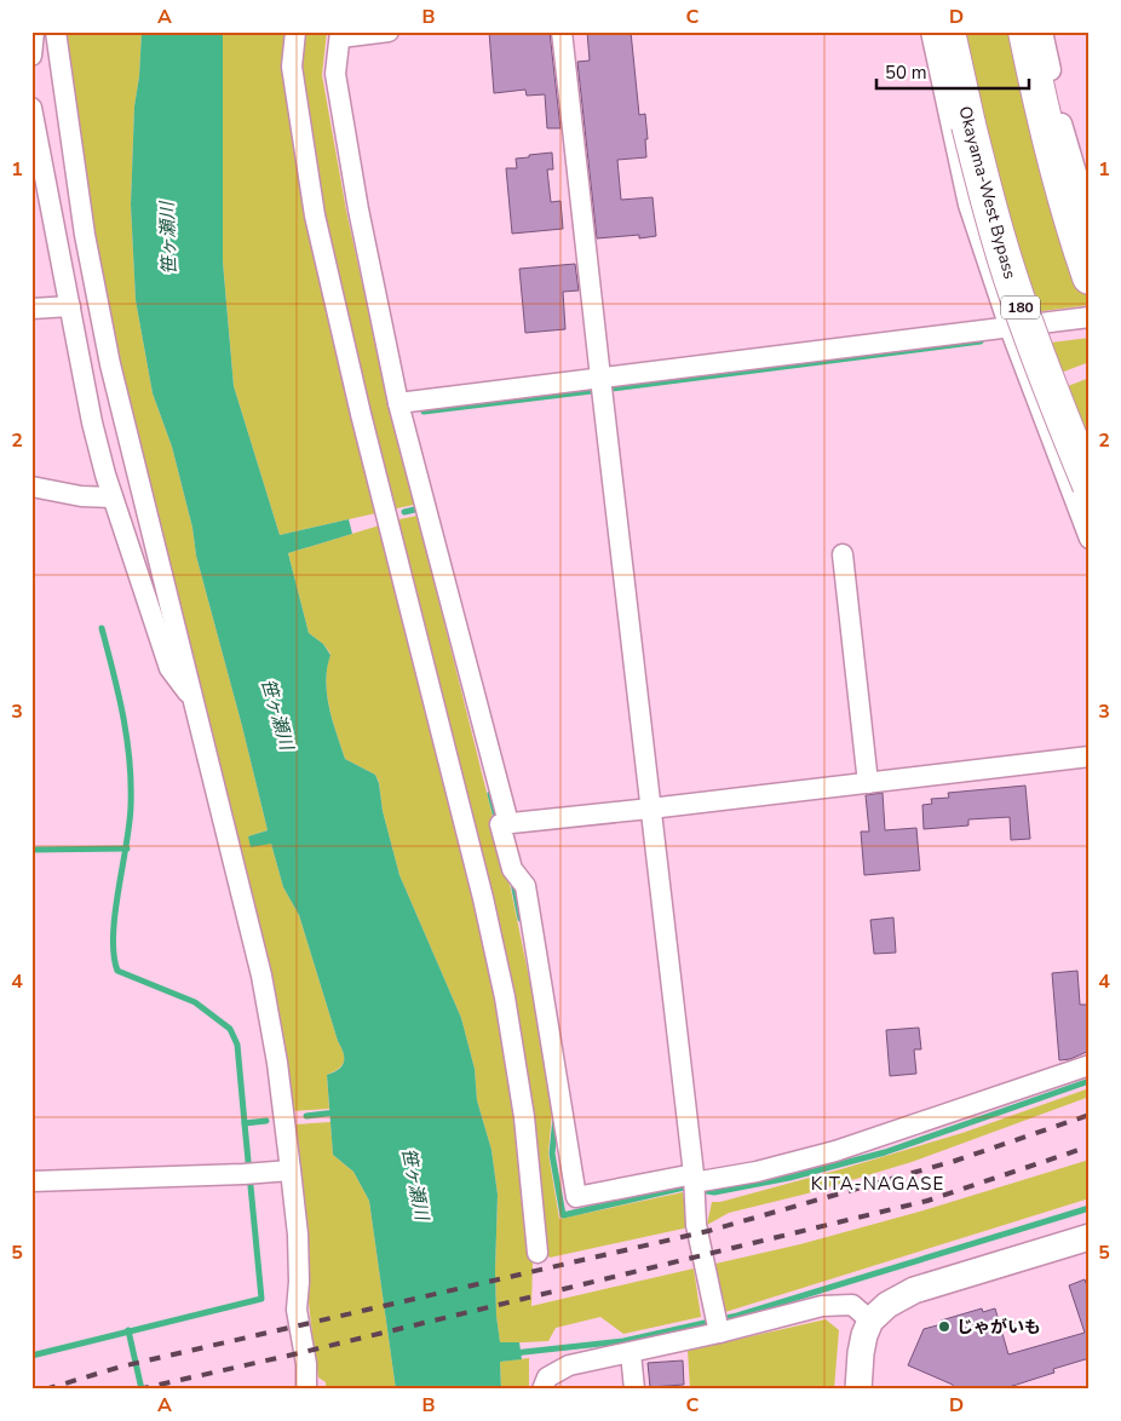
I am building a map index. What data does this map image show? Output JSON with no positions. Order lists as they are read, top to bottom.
{
  "streets": {
    "highway": ["Okayama-West Bypass", "180"]
  },
  "districts": ["KITA-NAGASE"],
  "water": ["笹ヶ瀬川"],
  "places": ["じゃがいも"],
  "scale_bar": "50 m",
  "grid": {
    "columns": [
      "A",
      "B",
      "C",
      "D"
    ],
    "rows": [
      "1",
      "2",
      "3",
      "4",
      "5"
    ]
  }
}
